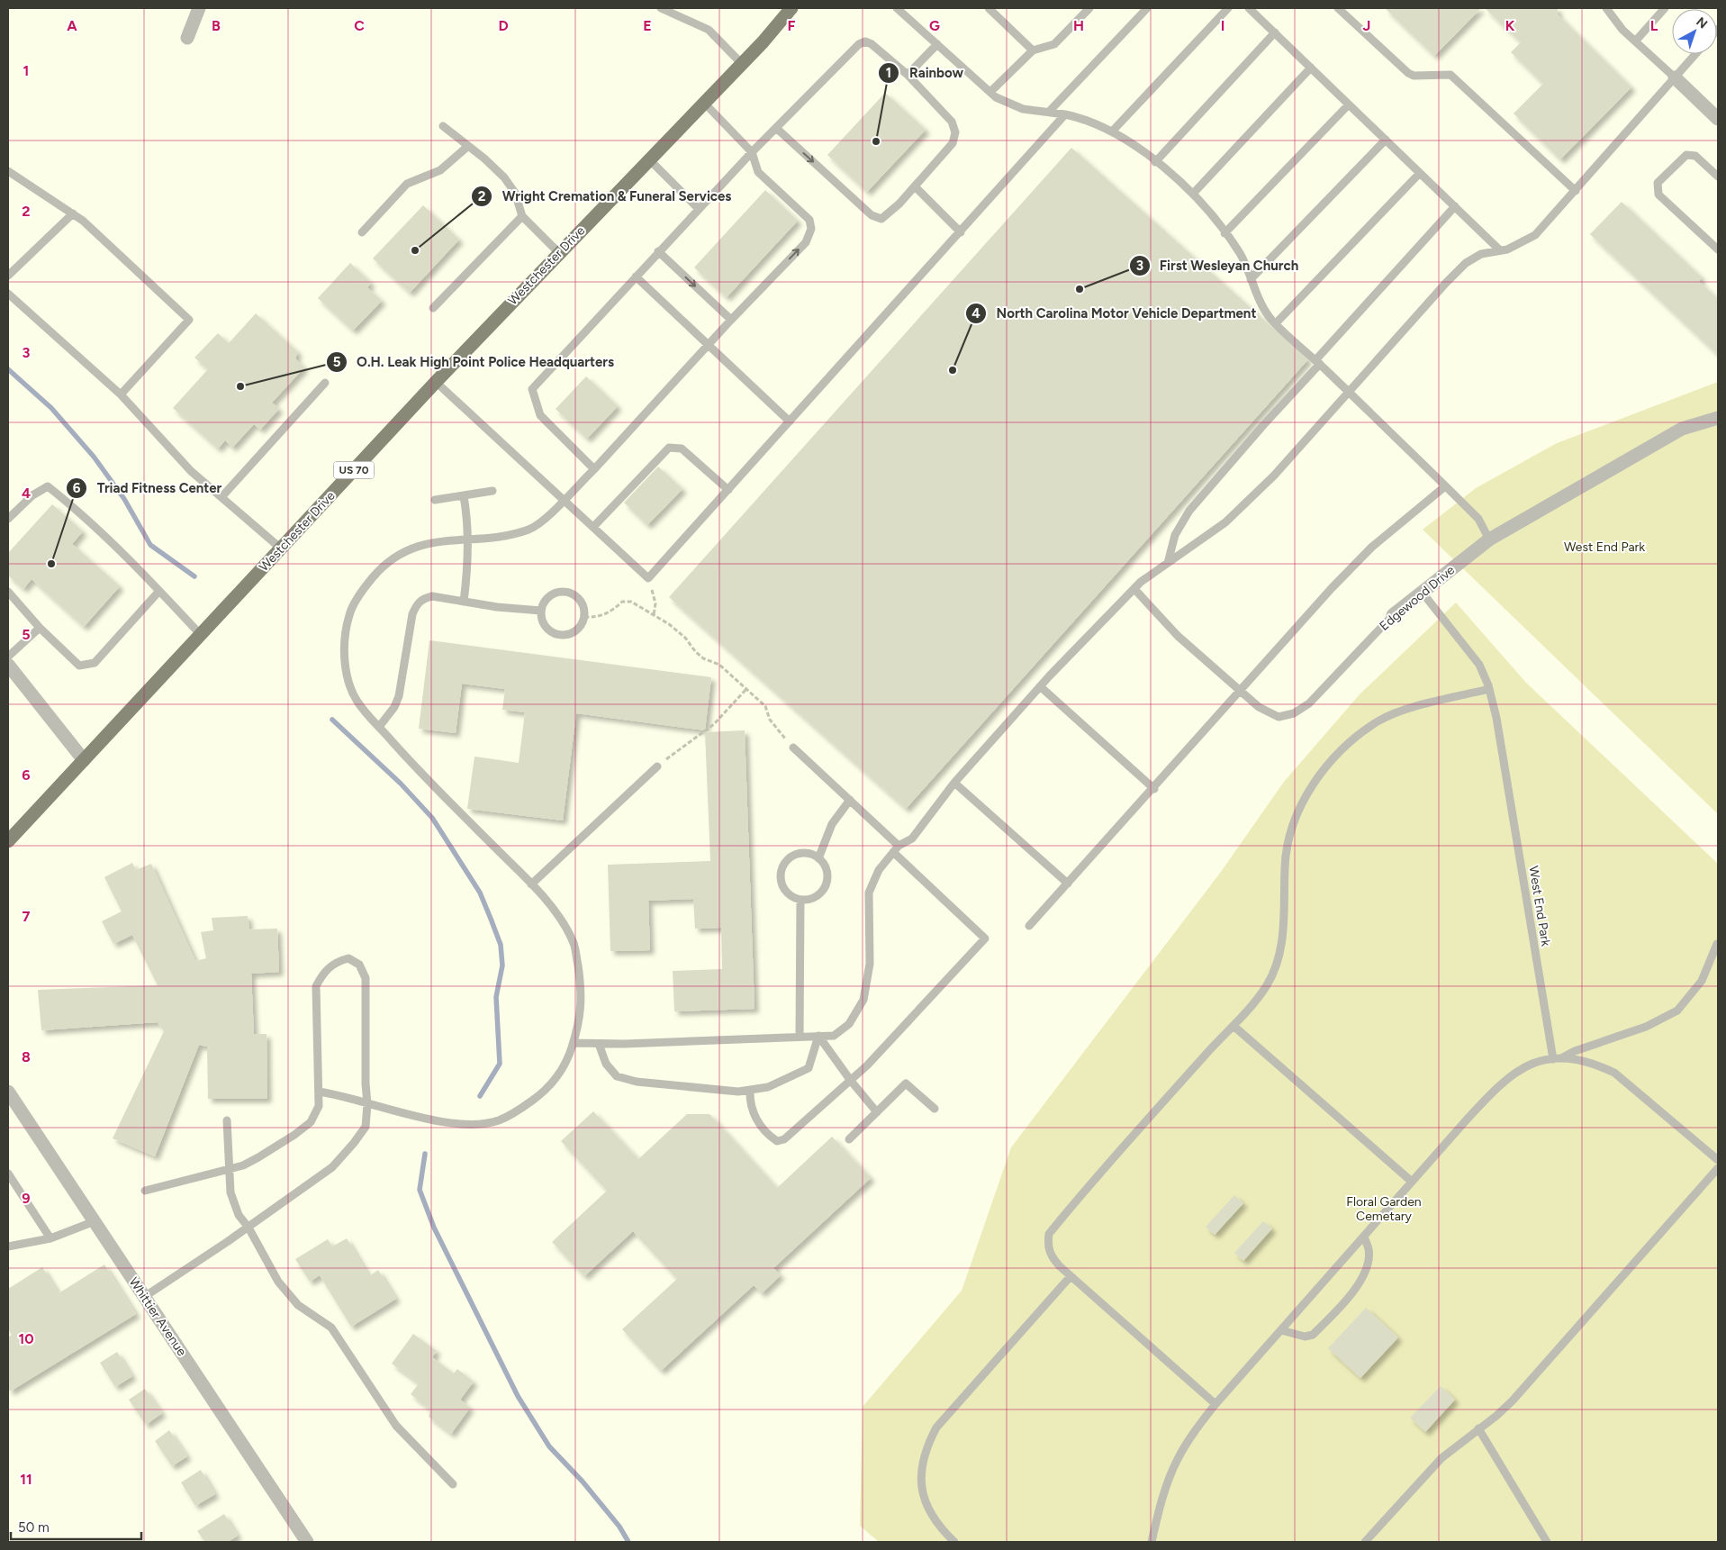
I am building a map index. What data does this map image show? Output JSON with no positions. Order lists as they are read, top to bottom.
{
  "streets": {
    "main road": ["Westchester Drive", "US 70"],
    "street": ["Edgewood Drive", "Whittier Avenue"],
    "lane": ["West End Park"]
  },
  "crossings": [
    ["Edgewood Drive", "West End Park"]
  ],
  "parks": ["West End Park", "Floral Garden Cemetary"],
  "places": [
    "Rainbow",
    "Wright Cremation & Funeral Services",
    "First Wesleyan Church",
    "North Carolina Motor Vehicle Department",
    "O.H. Leak High Point Police Headquarters",
    "Triad Fitness Center"
  ],
  "scale_bar": "50 m",
  "north": "top right",
  "grid": {
    "columns": [
      "A",
      "B",
      "C",
      "D",
      "E",
      "F",
      "G",
      "H",
      "I",
      "J",
      "K",
      "L"
    ],
    "rows": [
      "1",
      "2",
      "3",
      "4",
      "5",
      "6",
      "7",
      "8",
      "9",
      "10",
      "11"
    ]
  }
}
